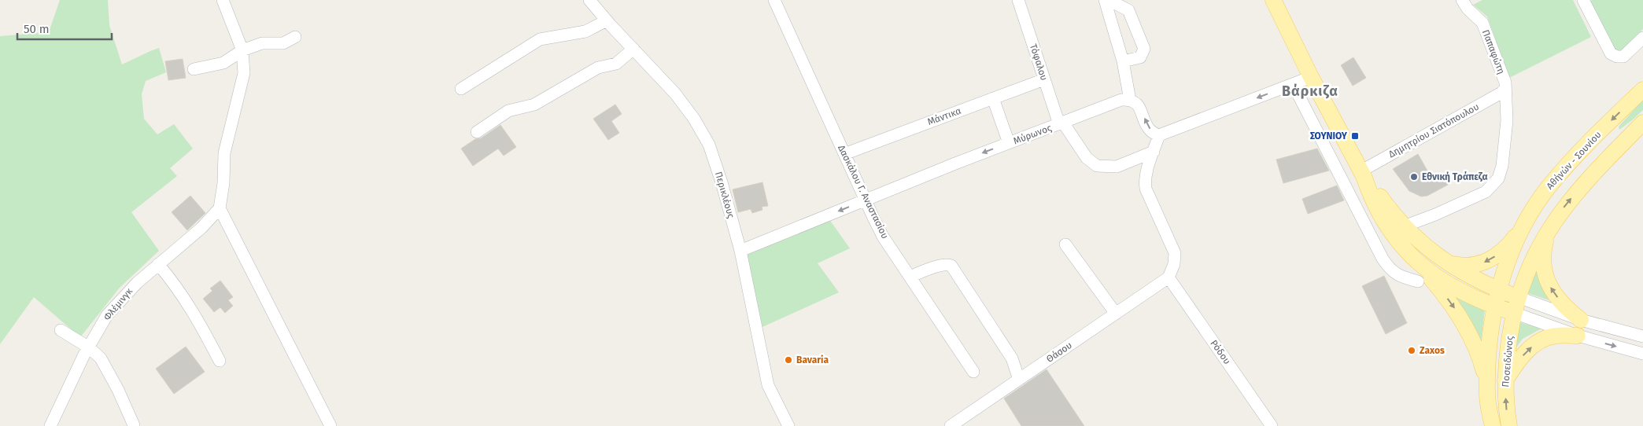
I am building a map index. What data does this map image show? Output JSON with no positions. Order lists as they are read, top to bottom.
{
  "streets": {
    "main road": ["Αθήνών - Σουνίου", "Ποσειδώνος"],
    "street": [
      "Παπαφώτη",
      "Τόφαλου",
      "Μάντικα",
      "Δημητρίου Σιατόπουλου",
      "Μύρωνος",
      "Δασκάλου Γ. Αναστασίου",
      "Περικλέους",
      "Φλέμινγκ",
      "Θάσου",
      "Ρόδου"
    ]
  },
  "crossings": [
    ["Παπαφώτη", "Δημητρίου Σιατόπουλου"],
    ["Τόφαλου", "Μάντικα"],
    ["Τόφαλου", "Μύρωνος"],
    ["Μάντικα", "Δασκάλου Γ. Αναστασίου"],
    ["Μύρωνος", "Δασκάλου Γ. Αναστασίου"],
    ["Μύρωνος", "Περικλέους"],
    ["Αθήνών - Σουνίου", "Ποσειδώνος"],
    ["Θάσου", "Ρόδου"]
  ],
  "one_way": ["Μύρωνος"],
  "districts": ["Βάρκιζα"],
  "places": {
    "transit": ["ΣΟΥΝΙΟΥ"],
    "other": ["Εθνική Τράπεζα", "Zaxos", "Bavaria"]
  },
  "scale_bar": "50 m"
}
